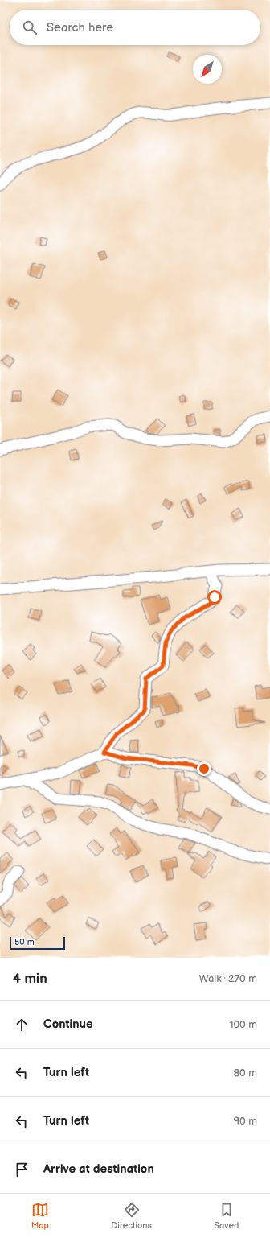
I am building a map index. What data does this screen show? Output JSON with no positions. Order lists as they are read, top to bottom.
{
  "scale_bar": "50 m",
  "north": "bottom left",
  "page": {
    "search": "Search here",
    "scale": "50 m",
    "heading": ["4 min", "Walk · 270 m"],
    "list": [
      ["Continue", "100 m"],
      ["Turn left", "80 m"],
      ["Turn left", "90 m"],
      "Arrive at destination"
    ],
    "nav": ["Map", "Directions", "Saved"]
  }
}
